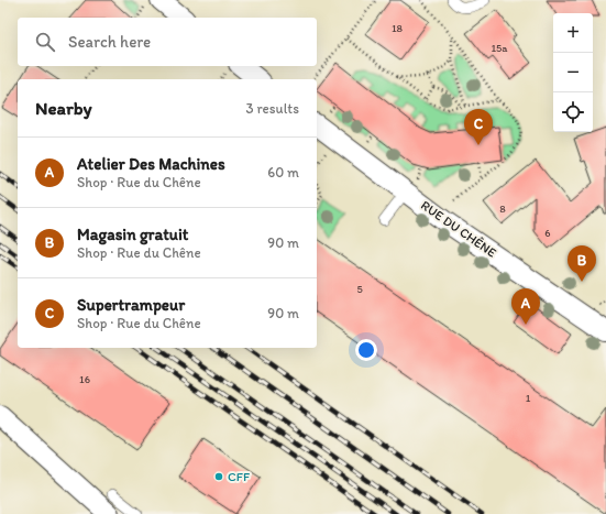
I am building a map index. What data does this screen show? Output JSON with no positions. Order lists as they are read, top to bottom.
{
  "streets": {
    "street": ["RUE DU CHÊNE"]
  },
  "places": ["CFF"],
  "house_numbers": [
    "18",
    "15a",
    "8",
    "6",
    "5",
    "16",
    "1"
  ],
  "page": {
    "map_buttons": ["+", "−"],
    "search": "Search here",
    "heading": ["Nearby", "3 results"],
    "pins": ["C", "B", "A"],
    "list": [
      {
        "mark": "A",
        "name": "Atelier Des Machines",
        "note": "Shop · Rue du Chêne",
        "value": "60 m"
      },
      {
        "mark": "B",
        "name": "Magasin gratuit",
        "note": "Shop · Rue du Chêne",
        "value": "90 m"
      },
      {
        "mark": "C",
        "name": "Supertrampeur",
        "note": "Shop · Rue du Chêne",
        "value": "90 m"
      }
    ]
  }
}
